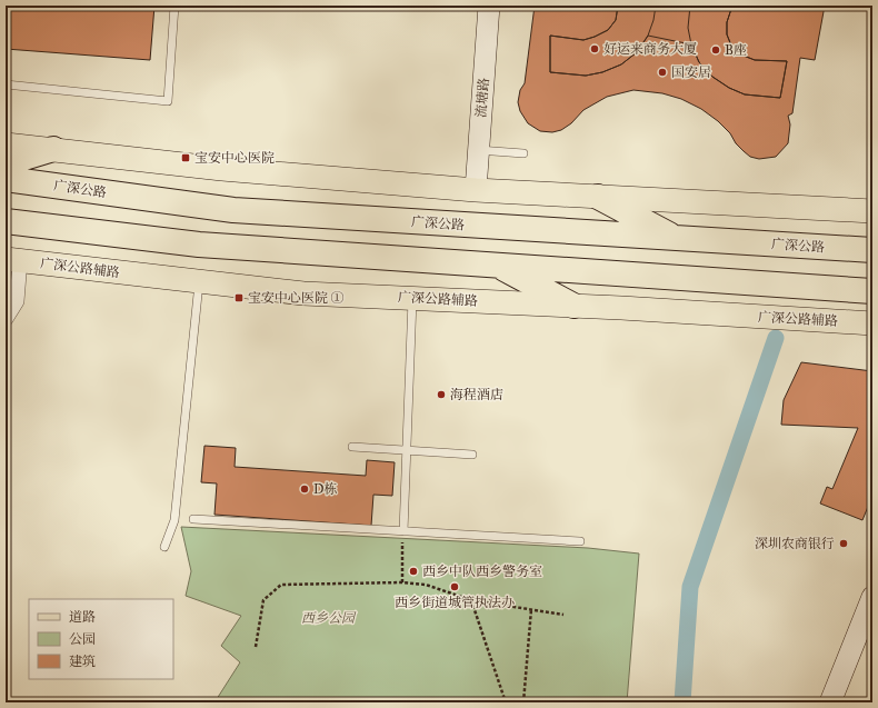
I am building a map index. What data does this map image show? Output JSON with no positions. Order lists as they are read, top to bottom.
{
  "streets": {
    "highway": ["广深公路"],
    "main road": ["流塘路", "广深公路辅路"]
  },
  "parks": ["西乡公园"],
  "places": {
    "other": [
      "好运来商务大厦",
      "B座",
      "国安居",
      "海程酒店",
      "D栋",
      "深圳农商银行",
      "西乡中队西乡警务室",
      "西乡街道城管执法办"
    ],
    "transit": ["宝安中心医院", "宝安中心医院 ①"]
  },
  "legend": ["道路", "公园", "建筑"]
}
